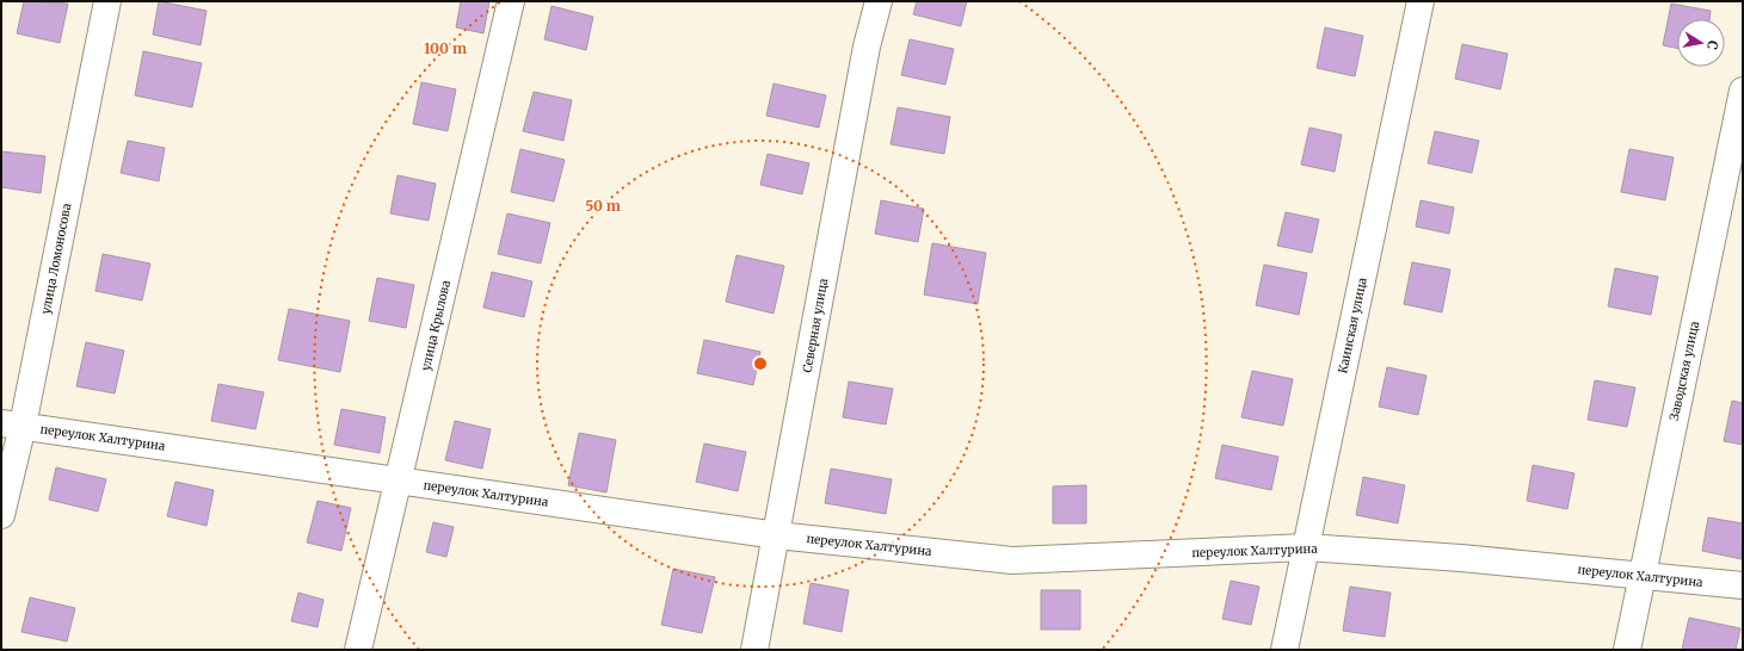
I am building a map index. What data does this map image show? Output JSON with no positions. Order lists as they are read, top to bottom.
{
  "streets": {
    "street": [
      "улица Ломоносова",
      "улица Крылова",
      "Северная улица",
      "Каинская улица",
      "Заводская улица",
      "переулок Халтурина"
    ]
  },
  "crossings": [
    ["улица Ломоносова", "переулок Халтурина"],
    ["улица Крылова", "переулок Халтурина"],
    ["Северная улица", "переулок Халтурина"],
    ["Каинская улица", "переулок Халтурина"],
    ["Заводская улица", "переулок Халтурина"]
  ],
  "north": "right",
  "rings": ["100 m", "50 m"]
}
